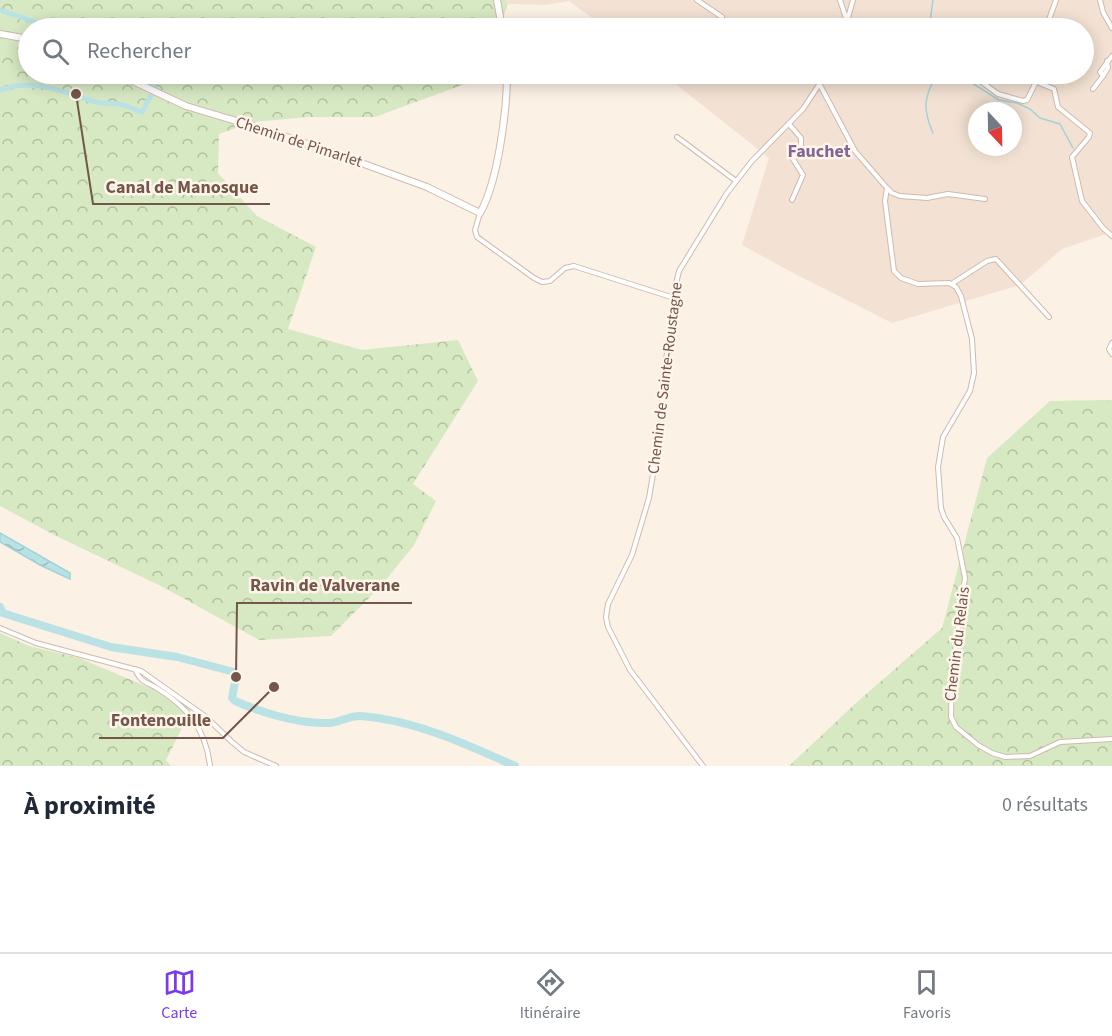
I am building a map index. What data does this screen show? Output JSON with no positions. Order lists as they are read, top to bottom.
{
  "streets": {
    "street": ["Chemin de Pimarlet", "Chemin de Sainte-Roustagne", "Chemin du Relais"]
  },
  "districts": ["Fauchet"],
  "places": ["Canal de Manosque", "Ravin de Valverane", "Fontenouille"],
  "north": "bottom",
  "page": {
    "search": "Rechercher",
    "heading": ["À proximité", "0 résultats"],
    "nav": ["Carte", "Itinéraire", "Favoris"]
  }
}
